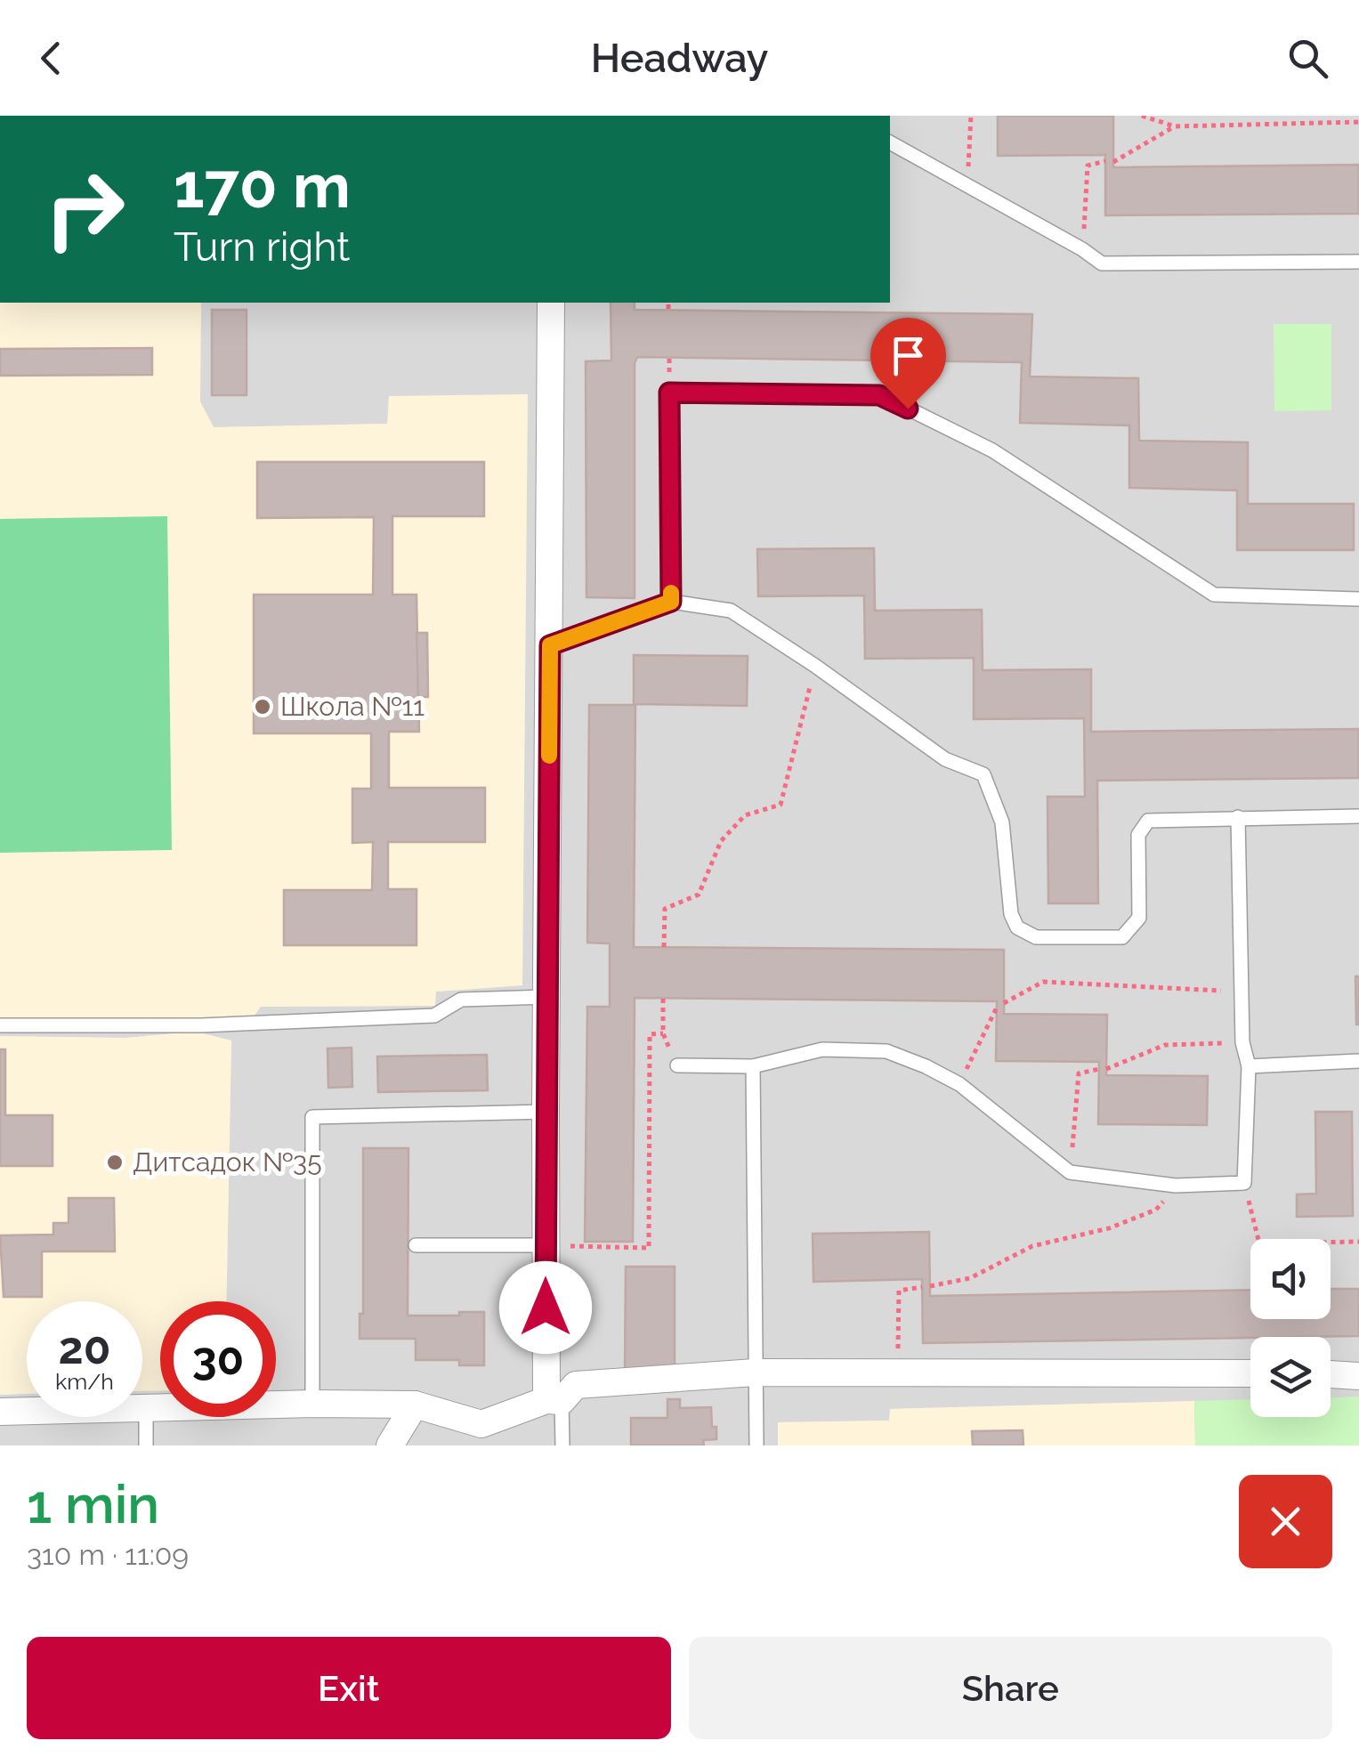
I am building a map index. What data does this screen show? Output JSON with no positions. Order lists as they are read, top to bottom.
{
  "places": ["Школа №11", "Дитсадок №35"],
  "page": {
    "header": "Headway",
    "turn": ["170 m", "Turn right"],
    "speed": "20 km/h",
    "limit": "30",
    "heading": ["1 min", "310 m · 11:09"],
    "buttons": ["Exit", "Share"]
  }
}
